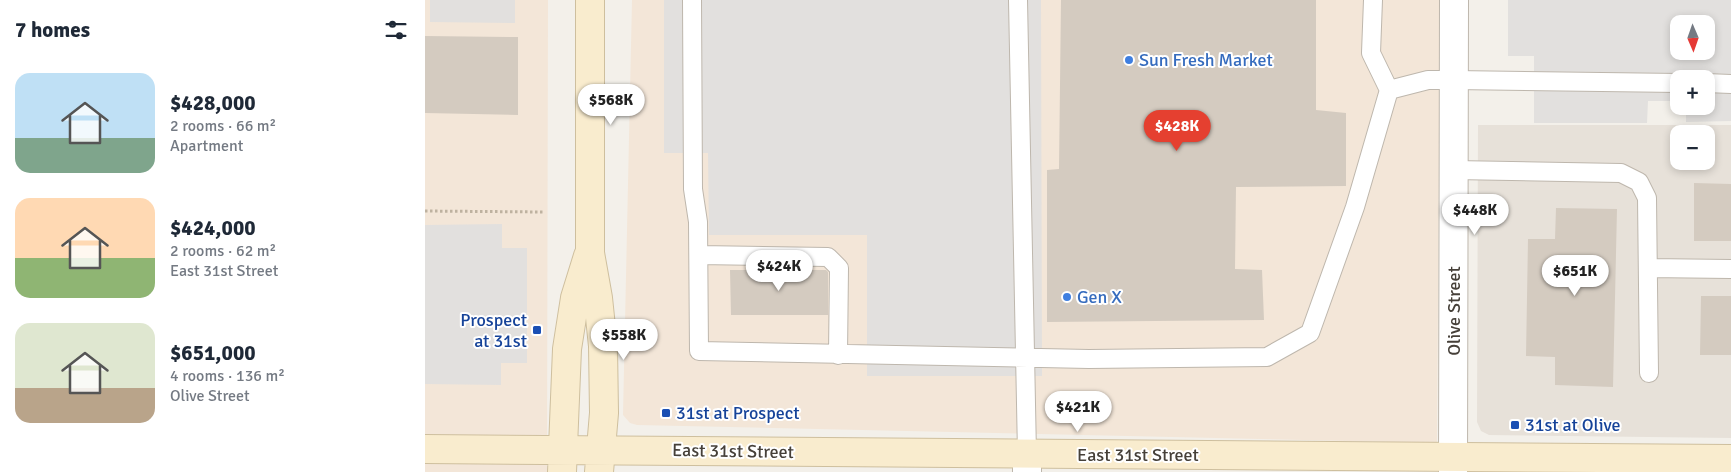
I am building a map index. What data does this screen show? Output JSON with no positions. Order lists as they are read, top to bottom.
{
  "streets": {
    "main road": ["East 31st Street"],
    "street": ["Olive Street"]
  },
  "crossings": [
    ["Olive Street", "East 31st Street"]
  ],
  "places": {
    "other": ["Sun Fresh Market", "Gen X"],
    "transit": ["Prospect at 31st", "31st at Prospect", "31st at Olive"]
  },
  "north": "bottom",
  "page": {
    "heading": "7 homes",
    "map_buttons": ["+", "−"],
    "list": [
      {
        "name": "$428,000",
        "note": "2 rooms · 66 m² · Apartment"
      },
      {
        "name": "$424,000",
        "note": "2 rooms · 62 m² · East 31st Street"
      },
      {
        "name": "$651,000",
        "note": "4 rooms · 136 m² · Olive Street"
      }
    ],
    "price": [
      "$568K",
      "$428K",
      "$448K",
      "$424K",
      "$651K",
      "$558K",
      "$421K"
    ]
  }
}
